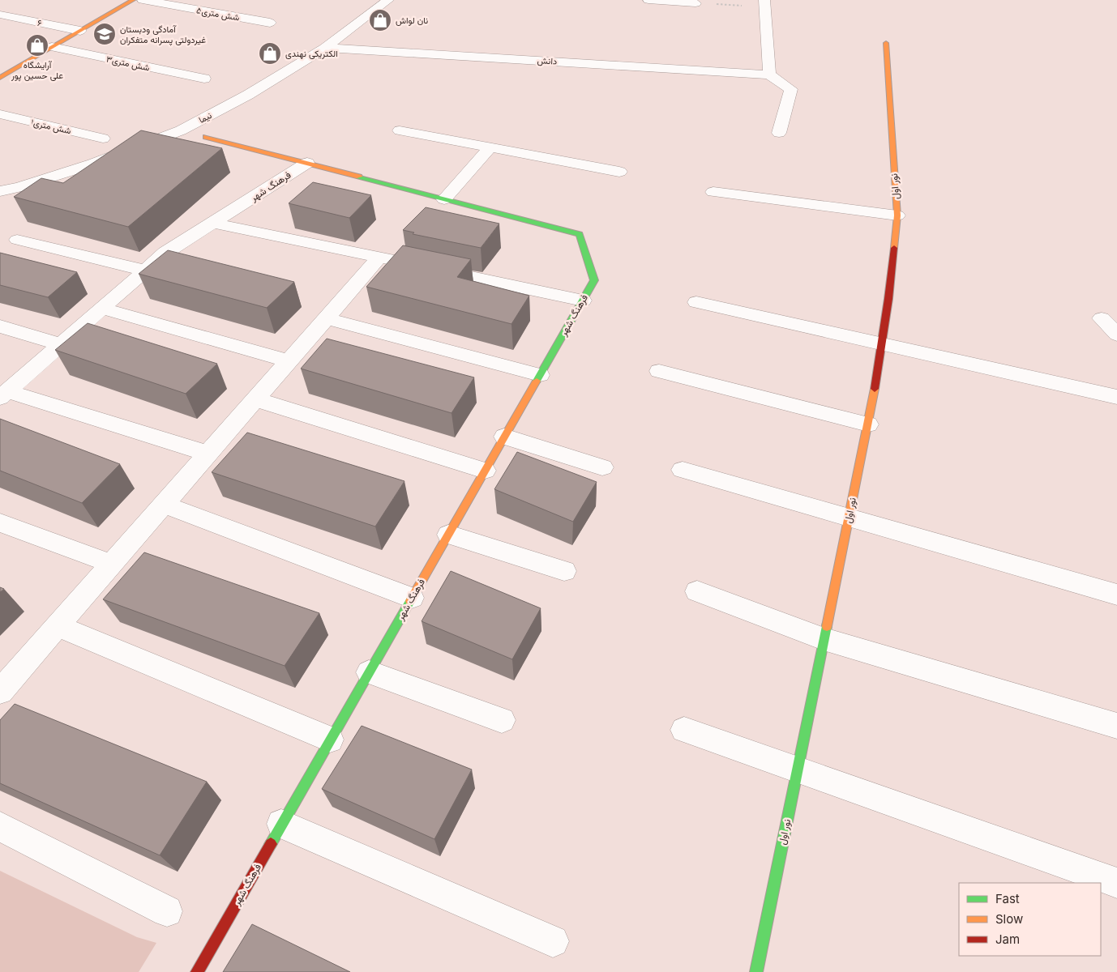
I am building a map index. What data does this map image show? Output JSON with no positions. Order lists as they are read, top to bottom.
{
  "streets": {
    "street": [
      "۵شش متری",
      "۶",
      "دانش",
      "شش متری۳",
      "نیما",
      "شش متری۱",
      "فرهنگ شهر",
      "نور اول"
    ]
  },
  "crossings": [
    ["دانش", "نیما"]
  ],
  "places": {
    "shop": ["نان لواش", "آرایشگاه علی حسین پور", "الکتریکی نهندی"],
    "school or university": ["آمادگی ودبستان غیردولتی پسرانه متفکران"]
  },
  "legend": ["Fast", "Slow", "Jam"]
}
